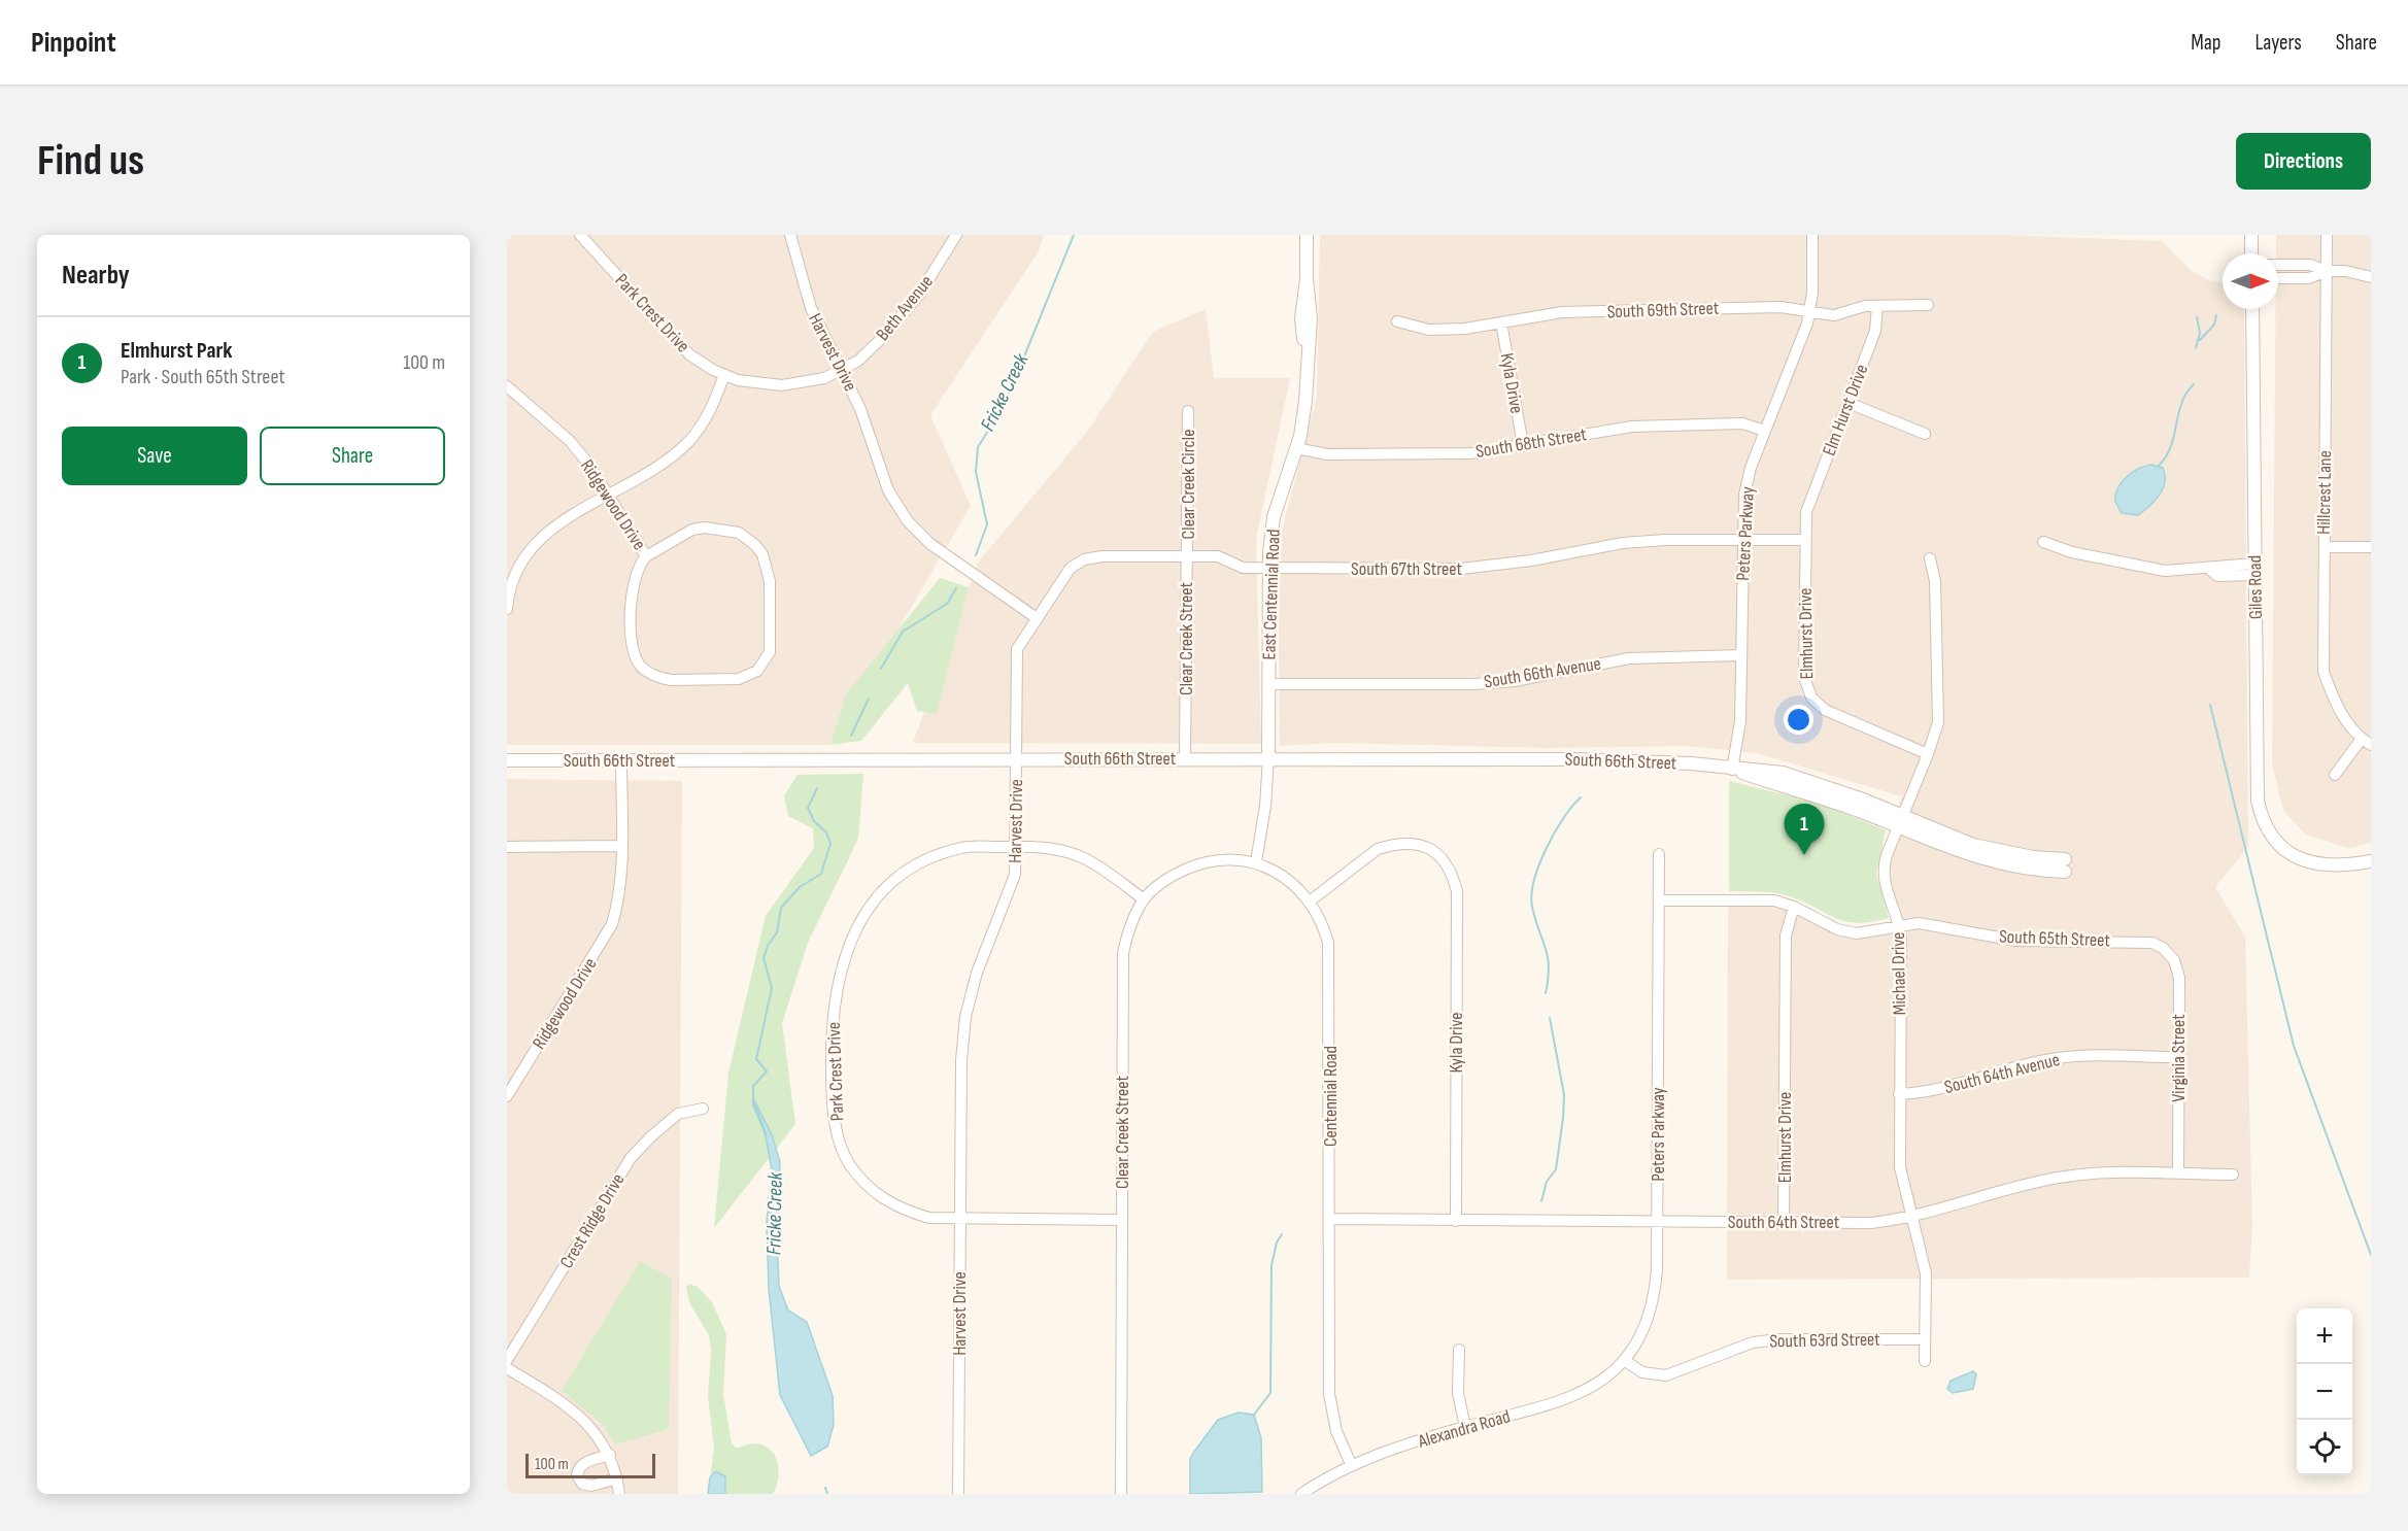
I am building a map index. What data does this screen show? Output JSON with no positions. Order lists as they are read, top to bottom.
{
  "streets": {
    "street": [
      "Beth Avenue",
      "South 69th Street",
      "Park Crest Drive",
      "Harvest Drive",
      "Kyla Drive",
      "Elm Hurst Drive",
      "South 68th Street",
      "Clear Creek Circle",
      "Hillcrest Lane",
      "Ridgewood Drive",
      "Peters Parkway",
      "South 67th Street",
      "Giles Road",
      "East Centennial Road",
      "Elmhurst Drive",
      "Clear Creek Street",
      "South 66th Avenue",
      "South 66th Street",
      "South 65th Street",
      "Michael Drive",
      "Virginia Street",
      "South 64th Avenue",
      "Centennial Road",
      "Crest Ridge Drive",
      "South 64th Street",
      "South 63rd Street",
      "Alexandra Road"
    ]
  },
  "crossings": [
    ["Beth Avenue", "Park Crest Drive"],
    ["Beth Avenue", "Harvest Drive"],
    ["South 69th Street", "Kyla Drive"],
    ["South 69th Street", "Elm Hurst Drive"],
    ["South 69th Street", "Peters Parkway"],
    ["Park Crest Drive", "Harvest Drive"],
    ["Park Crest Drive", "Clear Creek Street"],
    ["Harvest Drive", "South 67th Street"],
    ["Harvest Drive", "South 66th Street"],
    ["Kyla Drive", "South 68th Street"],
    ["Kyla Drive", "Centennial Road"],
    ["Kyla Drive", "South 64th Street"],
    ["Elm Hurst Drive", "Elmhurst Drive"],
    ["South 68th Street", "Peters Parkway"],
    ["South 68th Street", "East Centennial Road"],
    ["Clear Creek Circle", "South 67th Street"],
    ["Clear Creek Circle", "Clear Creek Street"],
    ["Ridgewood Drive", "South 66th Street"],
    ["Peters Parkway", "South 67th Street"],
    ["Peters Parkway", "South 66th Avenue"],
    ["Peters Parkway", "South 66th Street"],
    ["Peters Parkway", "South 65th Street"],
    ["Peters Parkway", "South 64th Street"],
    ["Peters Parkway", "South 63rd Street"],
    ["Peters Parkway", "Alexandra Road"],
    ["South 67th Street", "East Centennial Road"],
    ["South 67th Street", "Elmhurst Drive"],
    ["South 67th Street", "Clear Creek Street"],
    ["East Centennial Road", "South 66th Avenue"],
    ["East Centennial Road", "South 66th Street"],
    ["Elmhurst Drive", "South 65th Street"],
    ["Elmhurst Drive", "Michael Drive"],
    ["Elmhurst Drive", "South 64th Street"],
    ["Clear Creek Street", "South 66th Street"],
    ["Clear Creek Street", "Centennial Road"],
    ["South 66th Street", "Michael Drive"],
    ["South 65th Street", "Michael Drive"],
    ["South 65th Street", "Virginia Street"],
    ["Michael Drive", "South 64th Avenue"],
    ["Michael Drive", "South 64th Street"],
    ["Michael Drive", "South 63rd Street"],
    ["Virginia Street", "South 64th Avenue"],
    ["Virginia Street", "South 64th Street"],
    ["Centennial Road", "South 64th Street"],
    ["Centennial Road", "Alexandra Road"],
    ["South 63rd Street", "Alexandra Road"]
  ],
  "water": ["Fricke Creek"],
  "scale_bar": "100 m",
  "north": "right",
  "page": {
    "header": "Pinpoint",
    "nav": ["Map", "Layers", "Share"],
    "buttons": [
      "Directions",
      ["Save", "Share"]
    ],
    "title": "Find us",
    "heading": "Nearby",
    "list": [
      {
        "mark": "1",
        "name": "Elmhurst Park",
        "note": "Park · South 65th Street",
        "value": "100 m"
      }
    ],
    "pins": "1",
    "map_buttons": ["+", "−"],
    "scale": "100 m"
  }
}
